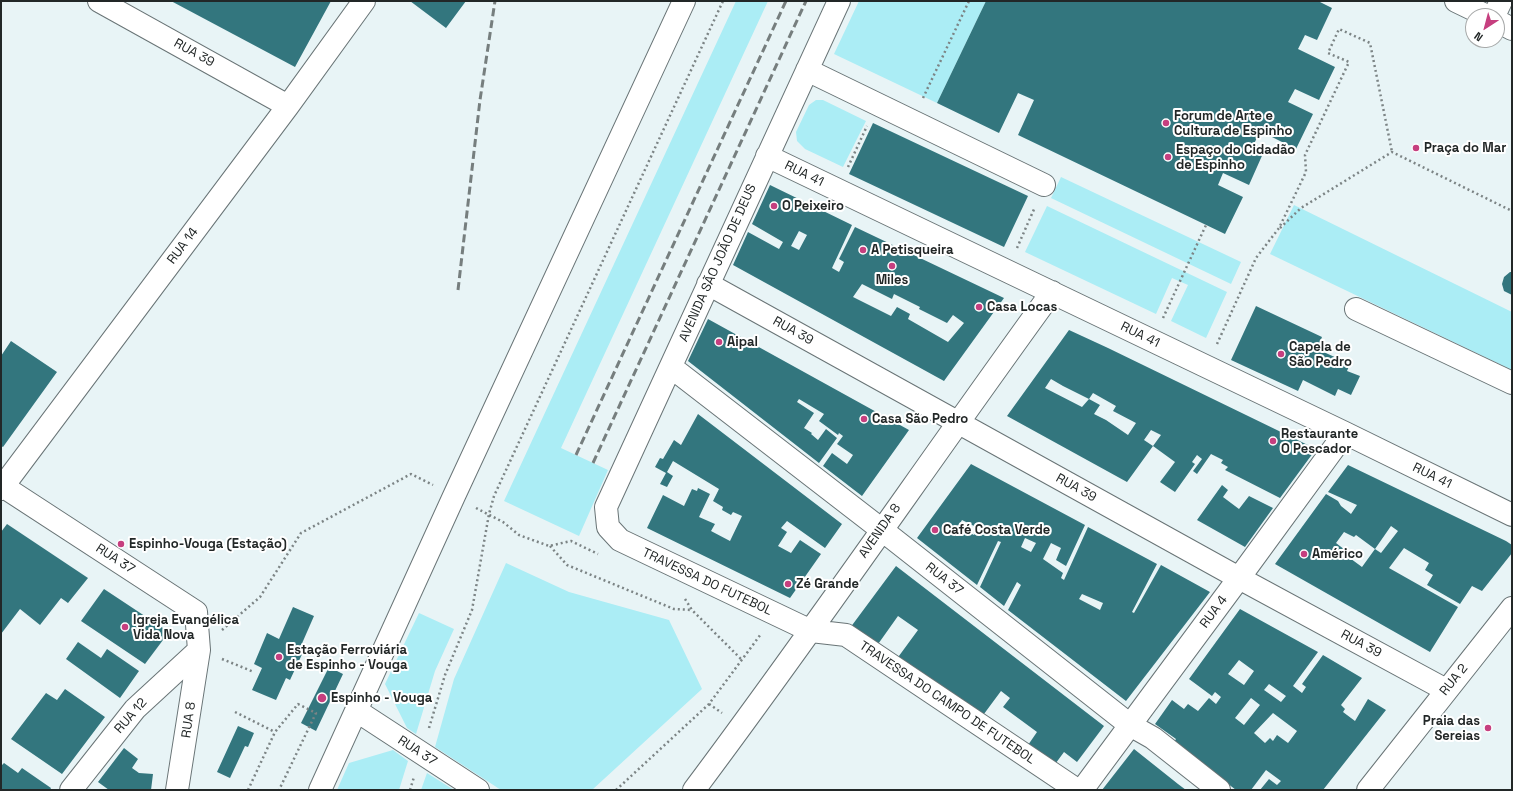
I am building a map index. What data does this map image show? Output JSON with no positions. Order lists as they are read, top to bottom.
{
  "streets": {
    "street": [
      "RUA 39",
      "RUA 41",
      "RUA 14",
      "AVENIDA SÃO JOÃO DE DEUS",
      "AVENIDA 8",
      "RUA 37",
      "TRAVESSA DO FUTEBOL",
      "RUA 4",
      "RUA 2",
      "TRAVESSA DO CAMPO DE FUTEBOL",
      "RUA 12",
      "RUA 8"
    ]
  },
  "crossings": [
    ["RUA 39", "RUA 14"],
    ["RUA 39", "AVENIDA SÃO JOÃO DE DEUS"],
    ["RUA 39", "AVENIDA 8"],
    ["RUA 39", "RUA 4"],
    ["RUA 39", "RUA 2"],
    ["RUA 41", "AVENIDA SÃO JOÃO DE DEUS"],
    ["RUA 41", "AVENIDA 8"],
    ["RUA 41", "RUA 4"],
    ["RUA 14", "RUA 37"],
    ["AVENIDA SÃO JOÃO DE DEUS", "RUA 37"],
    ["AVENIDA SÃO JOÃO DE DEUS", "TRAVESSA DO FUTEBOL"],
    ["AVENIDA 8", "RUA 37"],
    ["AVENIDA 8", "TRAVESSA DO FUTEBOL"],
    ["AVENIDA 8", "TRAVESSA DO CAMPO DE FUTEBOL"],
    ["RUA 37", "RUA 4"],
    ["RUA 37", "RUA 12"],
    ["RUA 37", "RUA 8"],
    ["TRAVESSA DO FUTEBOL", "TRAVESSA DO CAMPO DE FUTEBOL"],
    ["RUA 12", "RUA 8"]
  ],
  "places": [
    "Forum de Arte e Cultura de Espinho",
    "Praça do Mar",
    "Espaço do Cidadão de Espinho",
    "O Peixeiro",
    "A Petisqueira",
    "Miles",
    "Casa Locas",
    "Aipal",
    "Capela de São Pedro",
    "Casa São Pedro",
    "Restaurante O Pescador",
    "Café Costa Verde",
    "Espinho-Vouga (Estação)",
    "Américo",
    "Zé Grande",
    "Igreja Evangélica Vida Nova",
    "Estação Ferroviária de Espinho - Vouga",
    "Espinho - Vouga",
    "Praia das Sereias"
  ],
  "north": "bottom left"
}
